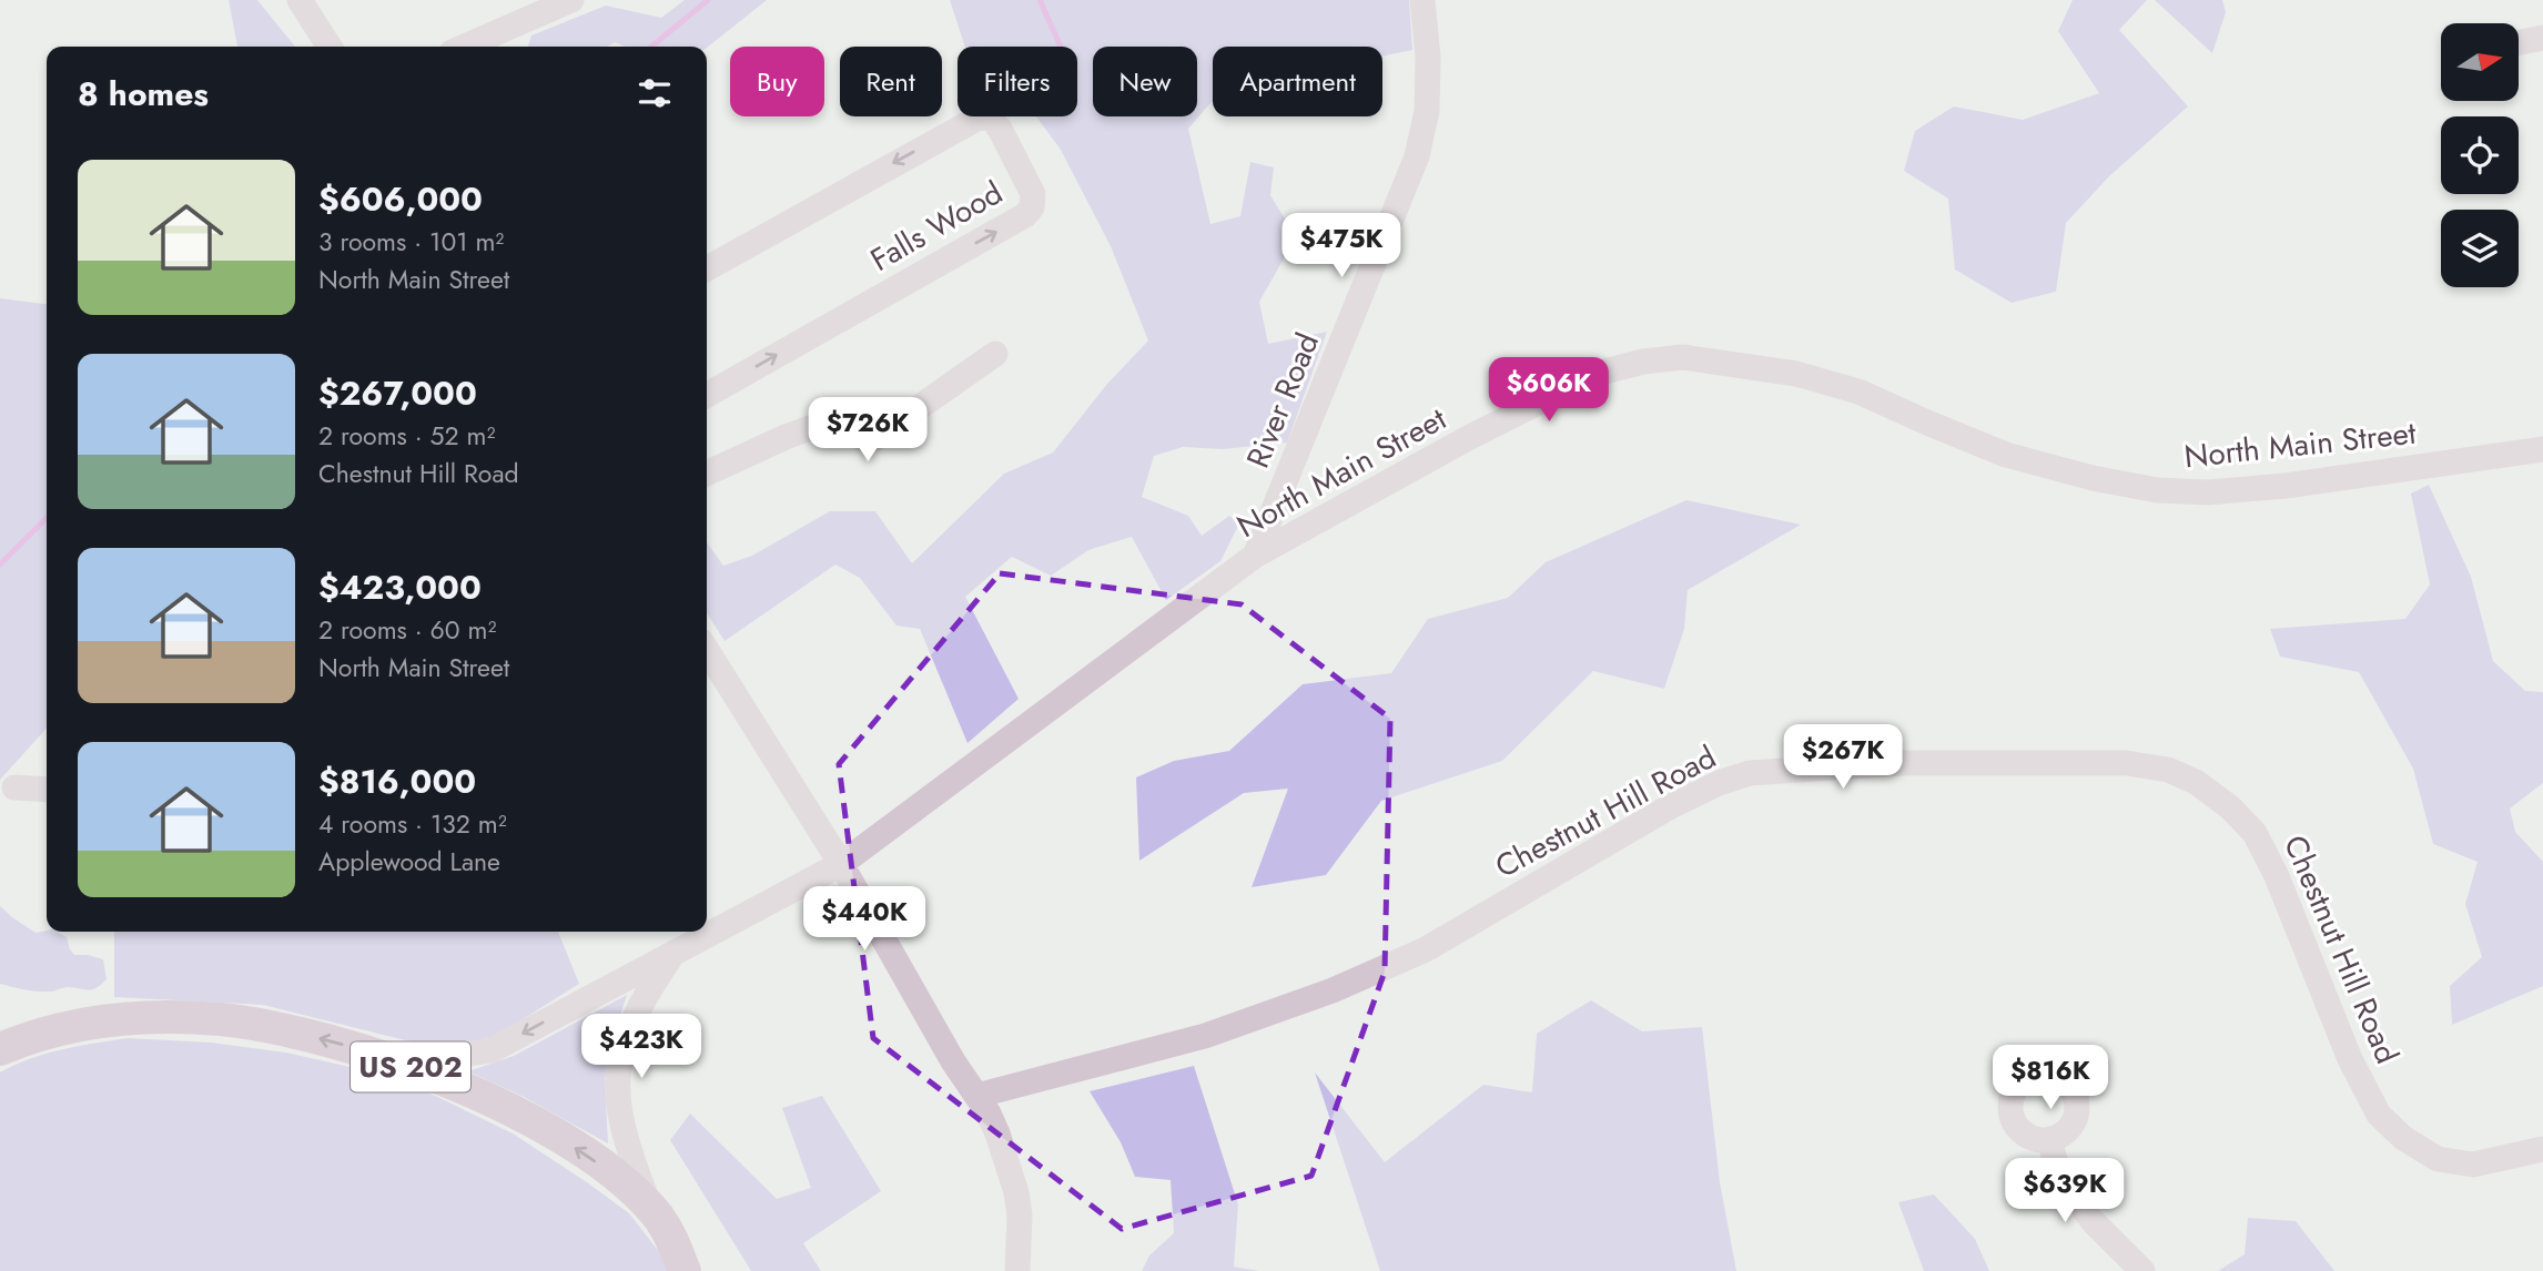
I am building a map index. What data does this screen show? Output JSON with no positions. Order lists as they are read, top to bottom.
{
  "streets": {
    "main road": ["US 202"],
    "street": [
      "Falls Wood",
      "River Road",
      "North Main Street",
      "Chestnut Hill Road"
    ]
  },
  "crossings": [
    ["River Road", "North Main Street"],
    ["North Main Street", "US 202"]
  ],
  "north": "right",
  "page": {
    "chip": [
      "Buy",
      "Rent",
      "Filters",
      "New",
      "Apartment"
    ],
    "heading": "8 homes",
    "list": [
      {
        "name": "$606,000",
        "note": "3 rooms · 101 m² · North Main Street"
      },
      {
        "name": "$267,000",
        "note": "2 rooms · 52 m² · Chestnut Hill Road"
      },
      {
        "name": "$423,000",
        "note": "2 rooms · 60 m² · North Main Street"
      },
      {
        "name": "$816,000",
        "note": "4 rooms · 132 m² · Applewood Lane"
      }
    ],
    "price": [
      "$475K",
      "$606K",
      "$726K",
      "$267K",
      "$440K",
      "$423K",
      "$816K",
      "$639K"
    ]
  }
}
